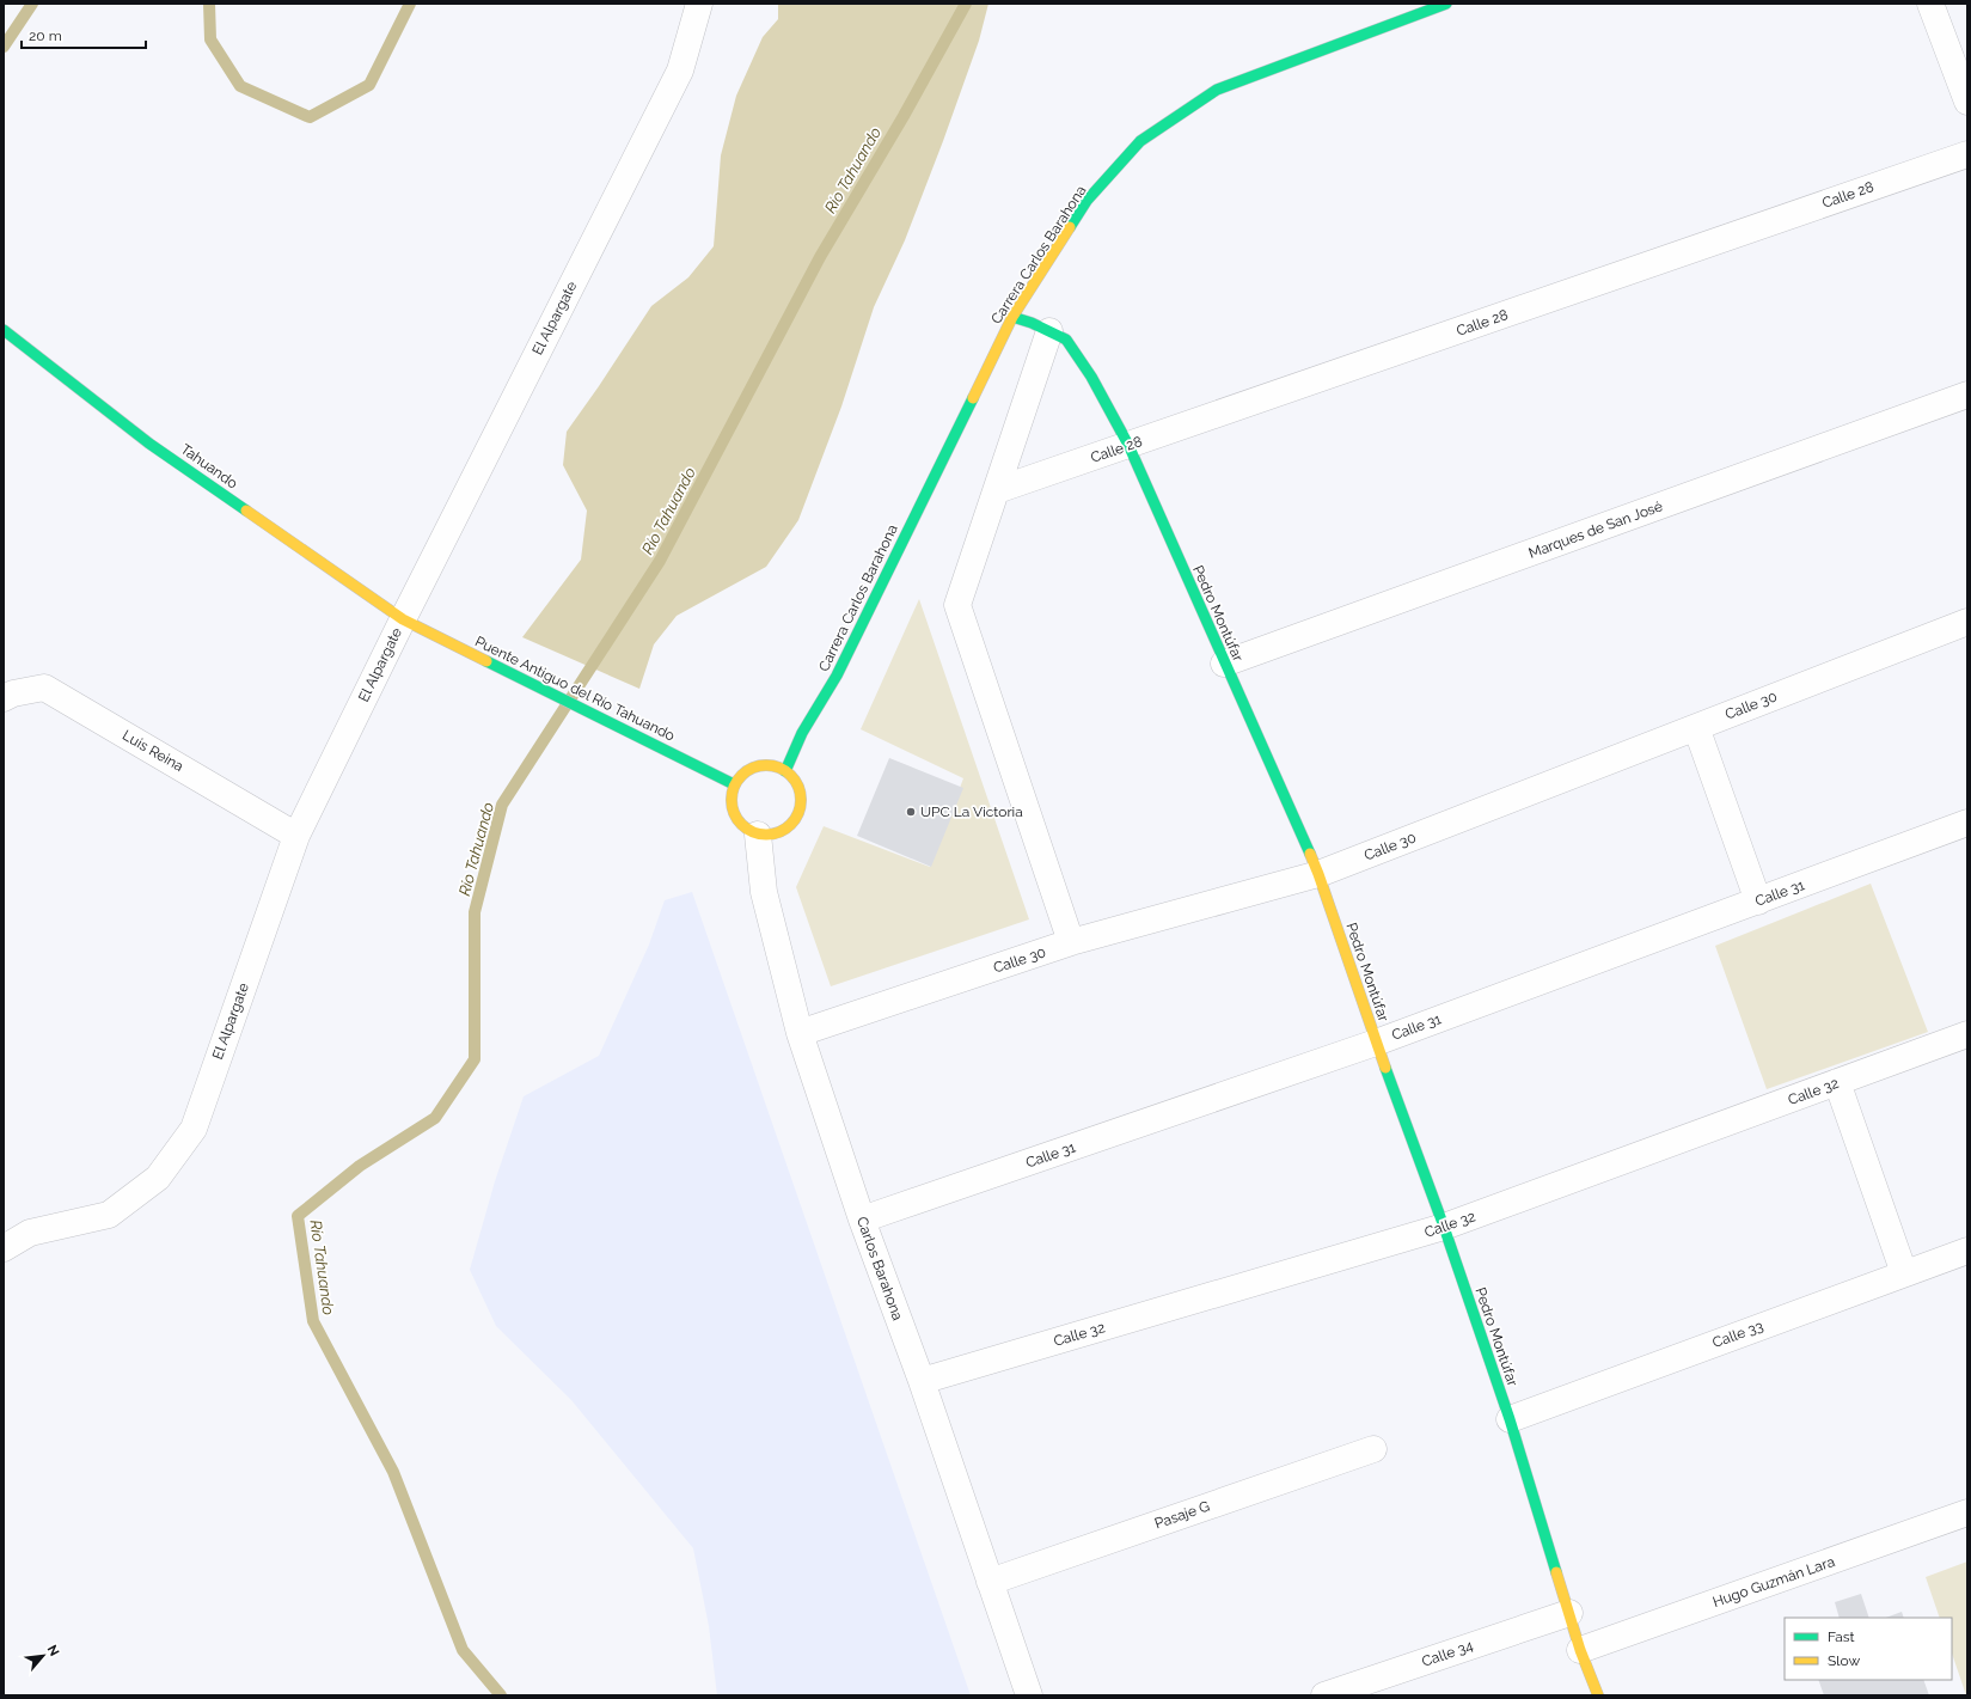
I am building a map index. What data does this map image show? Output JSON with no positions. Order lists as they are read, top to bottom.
{
  "streets": {
    "street": [
      "Calle 28",
      "Carrera Carlos Barahona",
      "El Alpargate",
      "Tahuando",
      "Marques de San José",
      "Pedro Montúfar",
      "Puente Antiguo del Río Tahuando",
      "Calle 30",
      "Luis Reina",
      "Calle 31",
      "Calle 32",
      "Carlos Barahona",
      "Calle 33",
      "Pasaje G",
      "Hugo Guzmán Lara",
      "Calle 34"
    ]
  },
  "crossings": [
    ["Calle 28", "Pedro Montúfar"],
    ["Carrera Carlos Barahona", "Pedro Montúfar"],
    ["Carrera Carlos Barahona", "Puente Antiguo del Río Tahuando"],
    ["Carrera Carlos Barahona", "Carlos Barahona"],
    ["El Alpargate", "Tahuando"],
    ["El Alpargate", "Puente Antiguo del Río Tahuando"],
    ["El Alpargate", "Luis Reina"],
    ["Tahuando", "Puente Antiguo del Río Tahuando"],
    ["Marques de San José", "Pedro Montúfar"],
    ["Pedro Montúfar", "Calle 30"],
    ["Pedro Montúfar", "Calle 31"],
    ["Pedro Montúfar", "Calle 32"],
    ["Pedro Montúfar", "Calle 33"],
    ["Pedro Montúfar", "Hugo Guzmán Lara"],
    ["Pedro Montúfar", "Calle 34"],
    ["Puente Antiguo del Río Tahuando", "Carlos Barahona"],
    ["Calle 30", "Carlos Barahona"],
    ["Calle 31", "Carlos Barahona"],
    ["Calle 32", "Carlos Barahona"],
    ["Carlos Barahona", "Pasaje G"]
  ],
  "water": ["Río Tahuando"],
  "places": ["UPC La Victoria"],
  "legend": ["Fast", "Slow"],
  "scale_bar": "20 m",
  "north": "top right"
}
